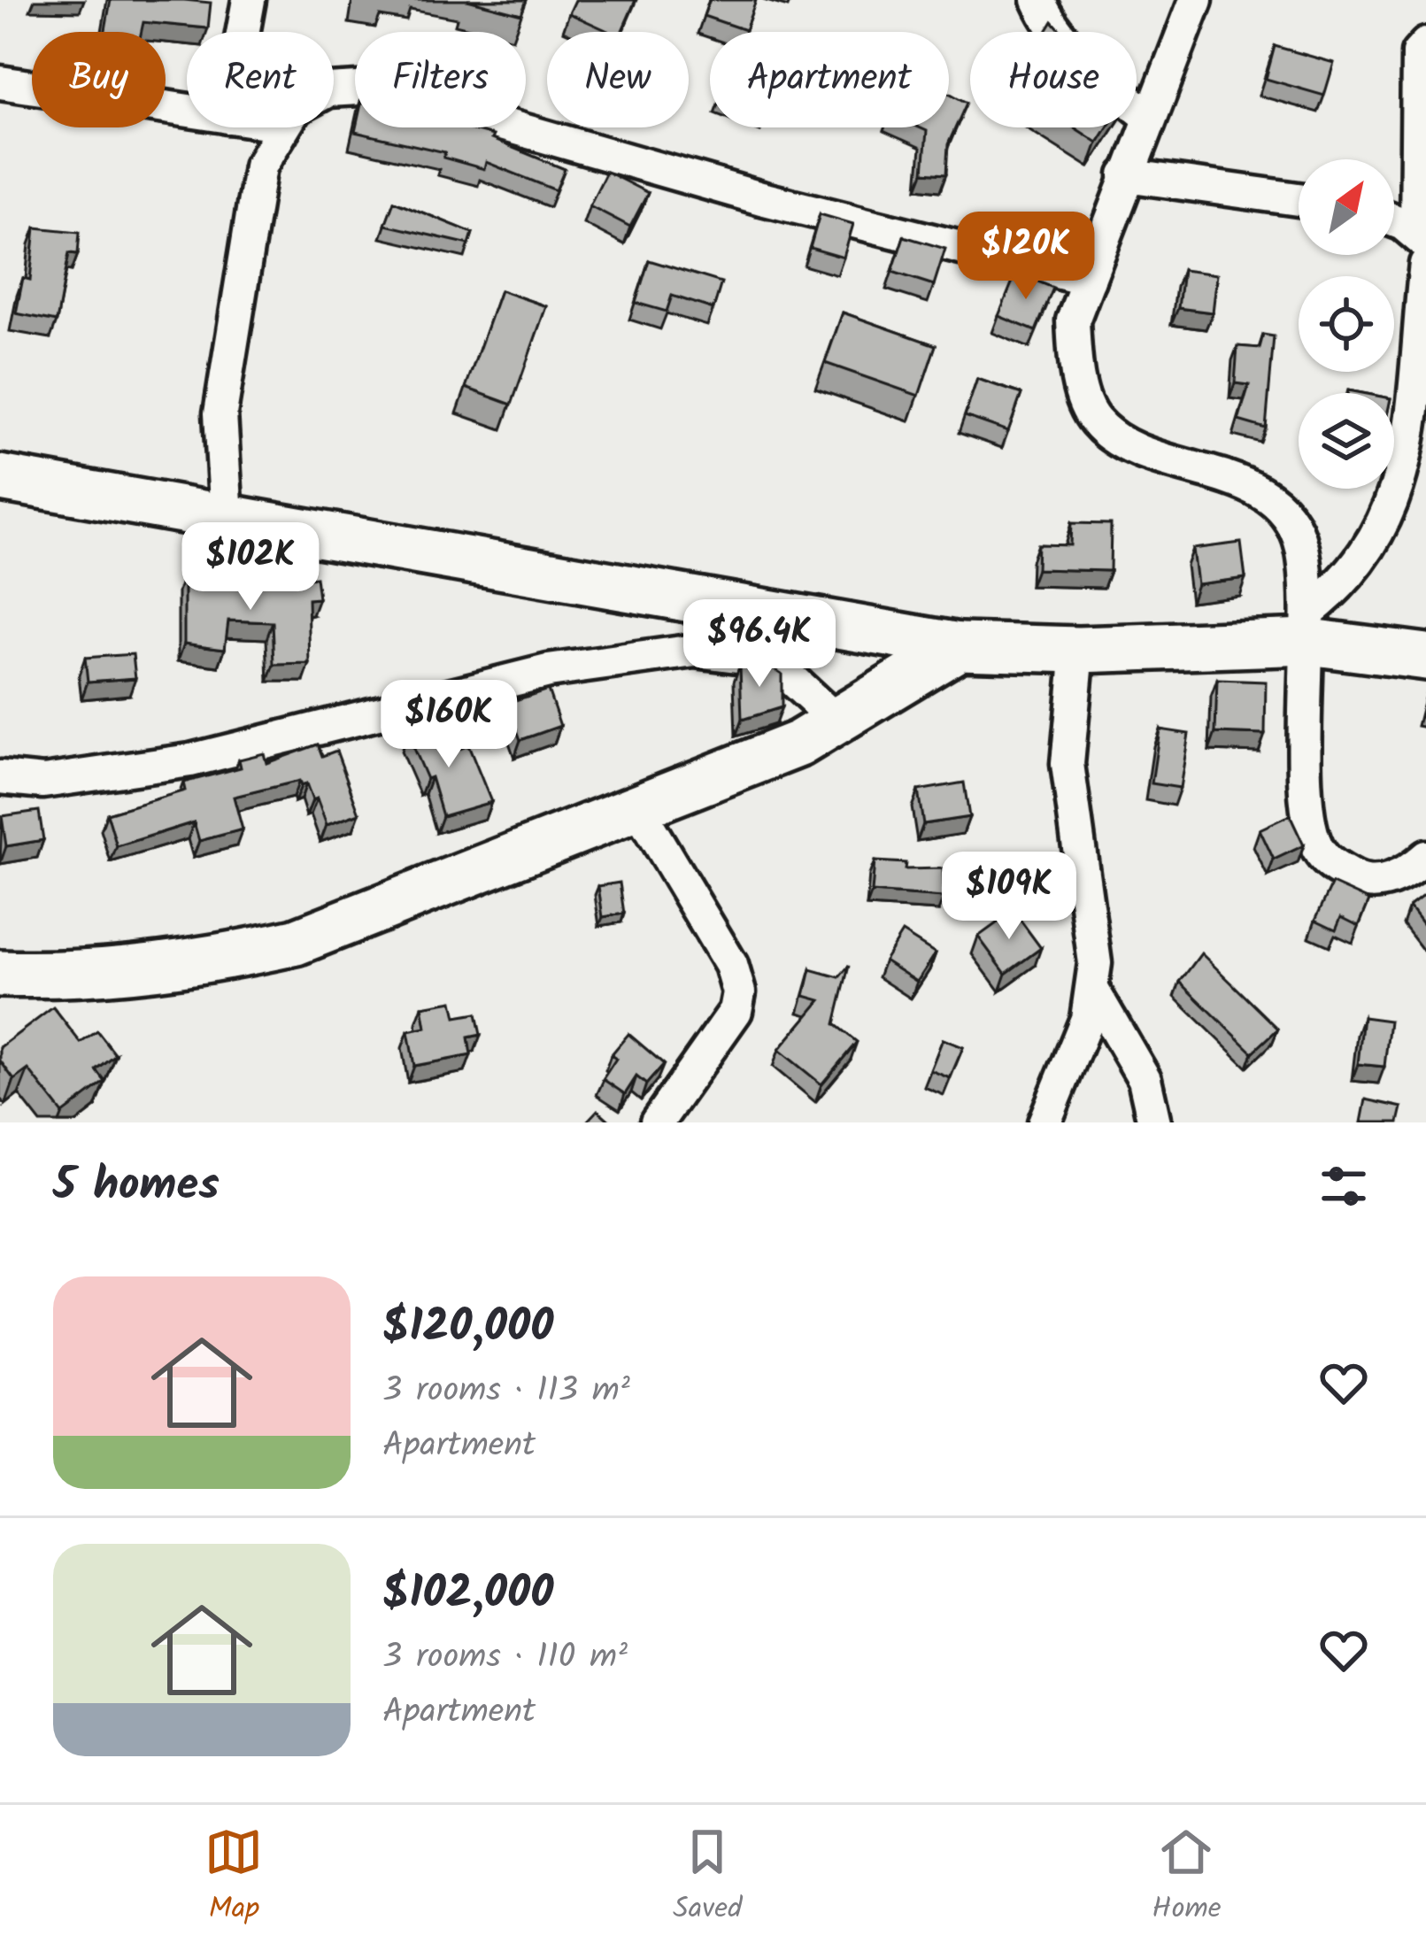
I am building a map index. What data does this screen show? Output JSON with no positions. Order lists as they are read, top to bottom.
{
  "north": "top right",
  "page": {
    "chip": [
      "Buy",
      "Rent",
      "Filters",
      "New",
      "Apartment",
      "House"
    ],
    "price": [
      "$120K",
      "$102K",
      "$96.4K",
      "$160K",
      "$109K"
    ],
    "heading": "5 homes",
    "list": [
      {
        "name": "$120,000",
        "note": "3 rooms · 113 m² · Apartment"
      },
      {
        "name": "$102,000",
        "note": "3 rooms · 110 m² · Apartment"
      }
    ],
    "tabs": ["Map", "Saved", "Home"]
  }
}
